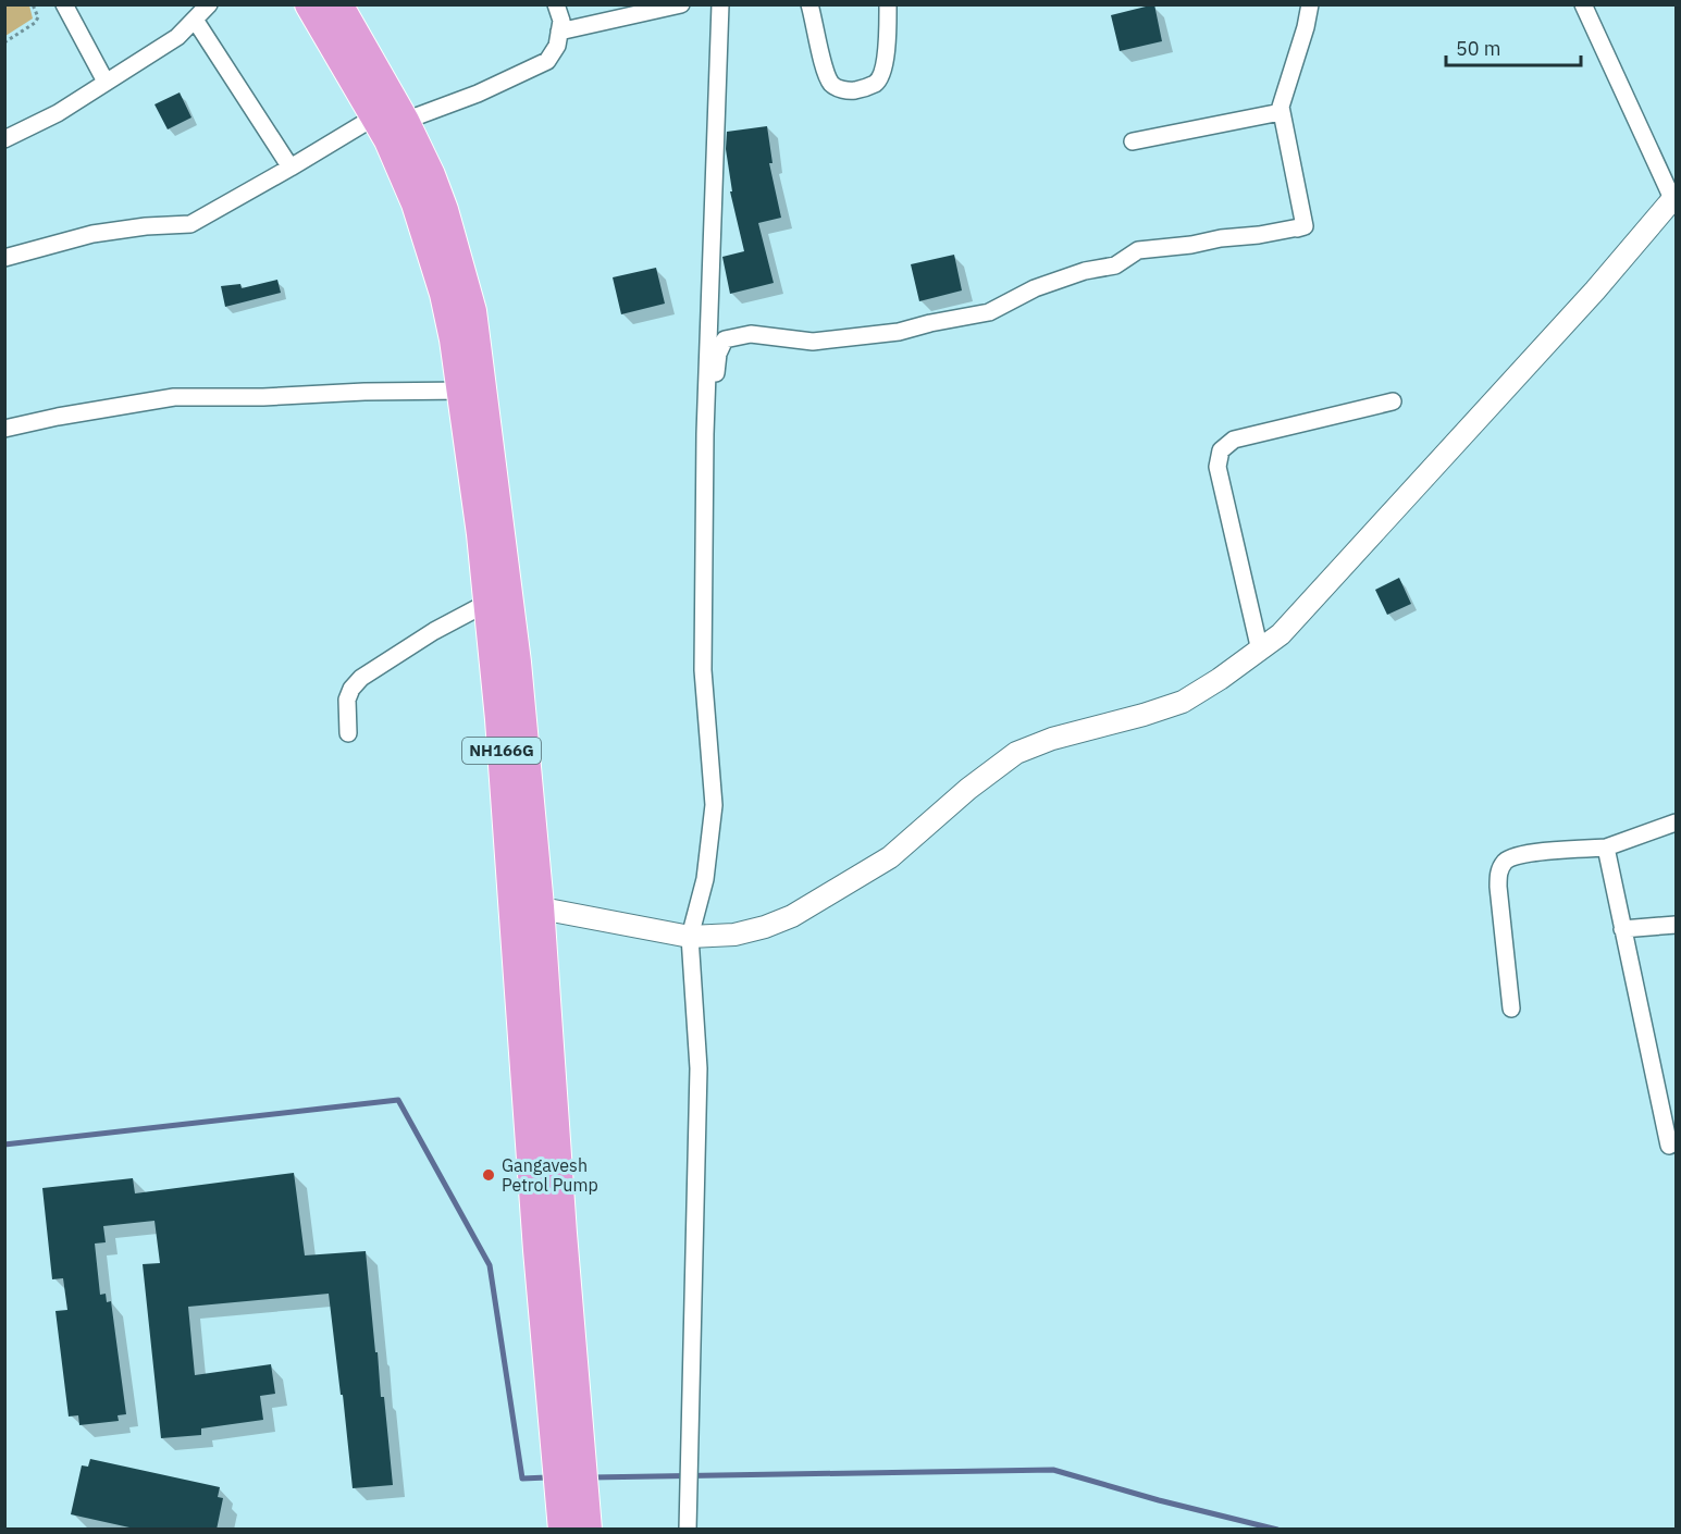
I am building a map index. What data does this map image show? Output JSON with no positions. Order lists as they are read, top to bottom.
{
  "streets": {
    "highway": ["NH166G"]
  },
  "places": ["Gangavesh Petrol Pump"],
  "scale_bar": "50 m"
}
